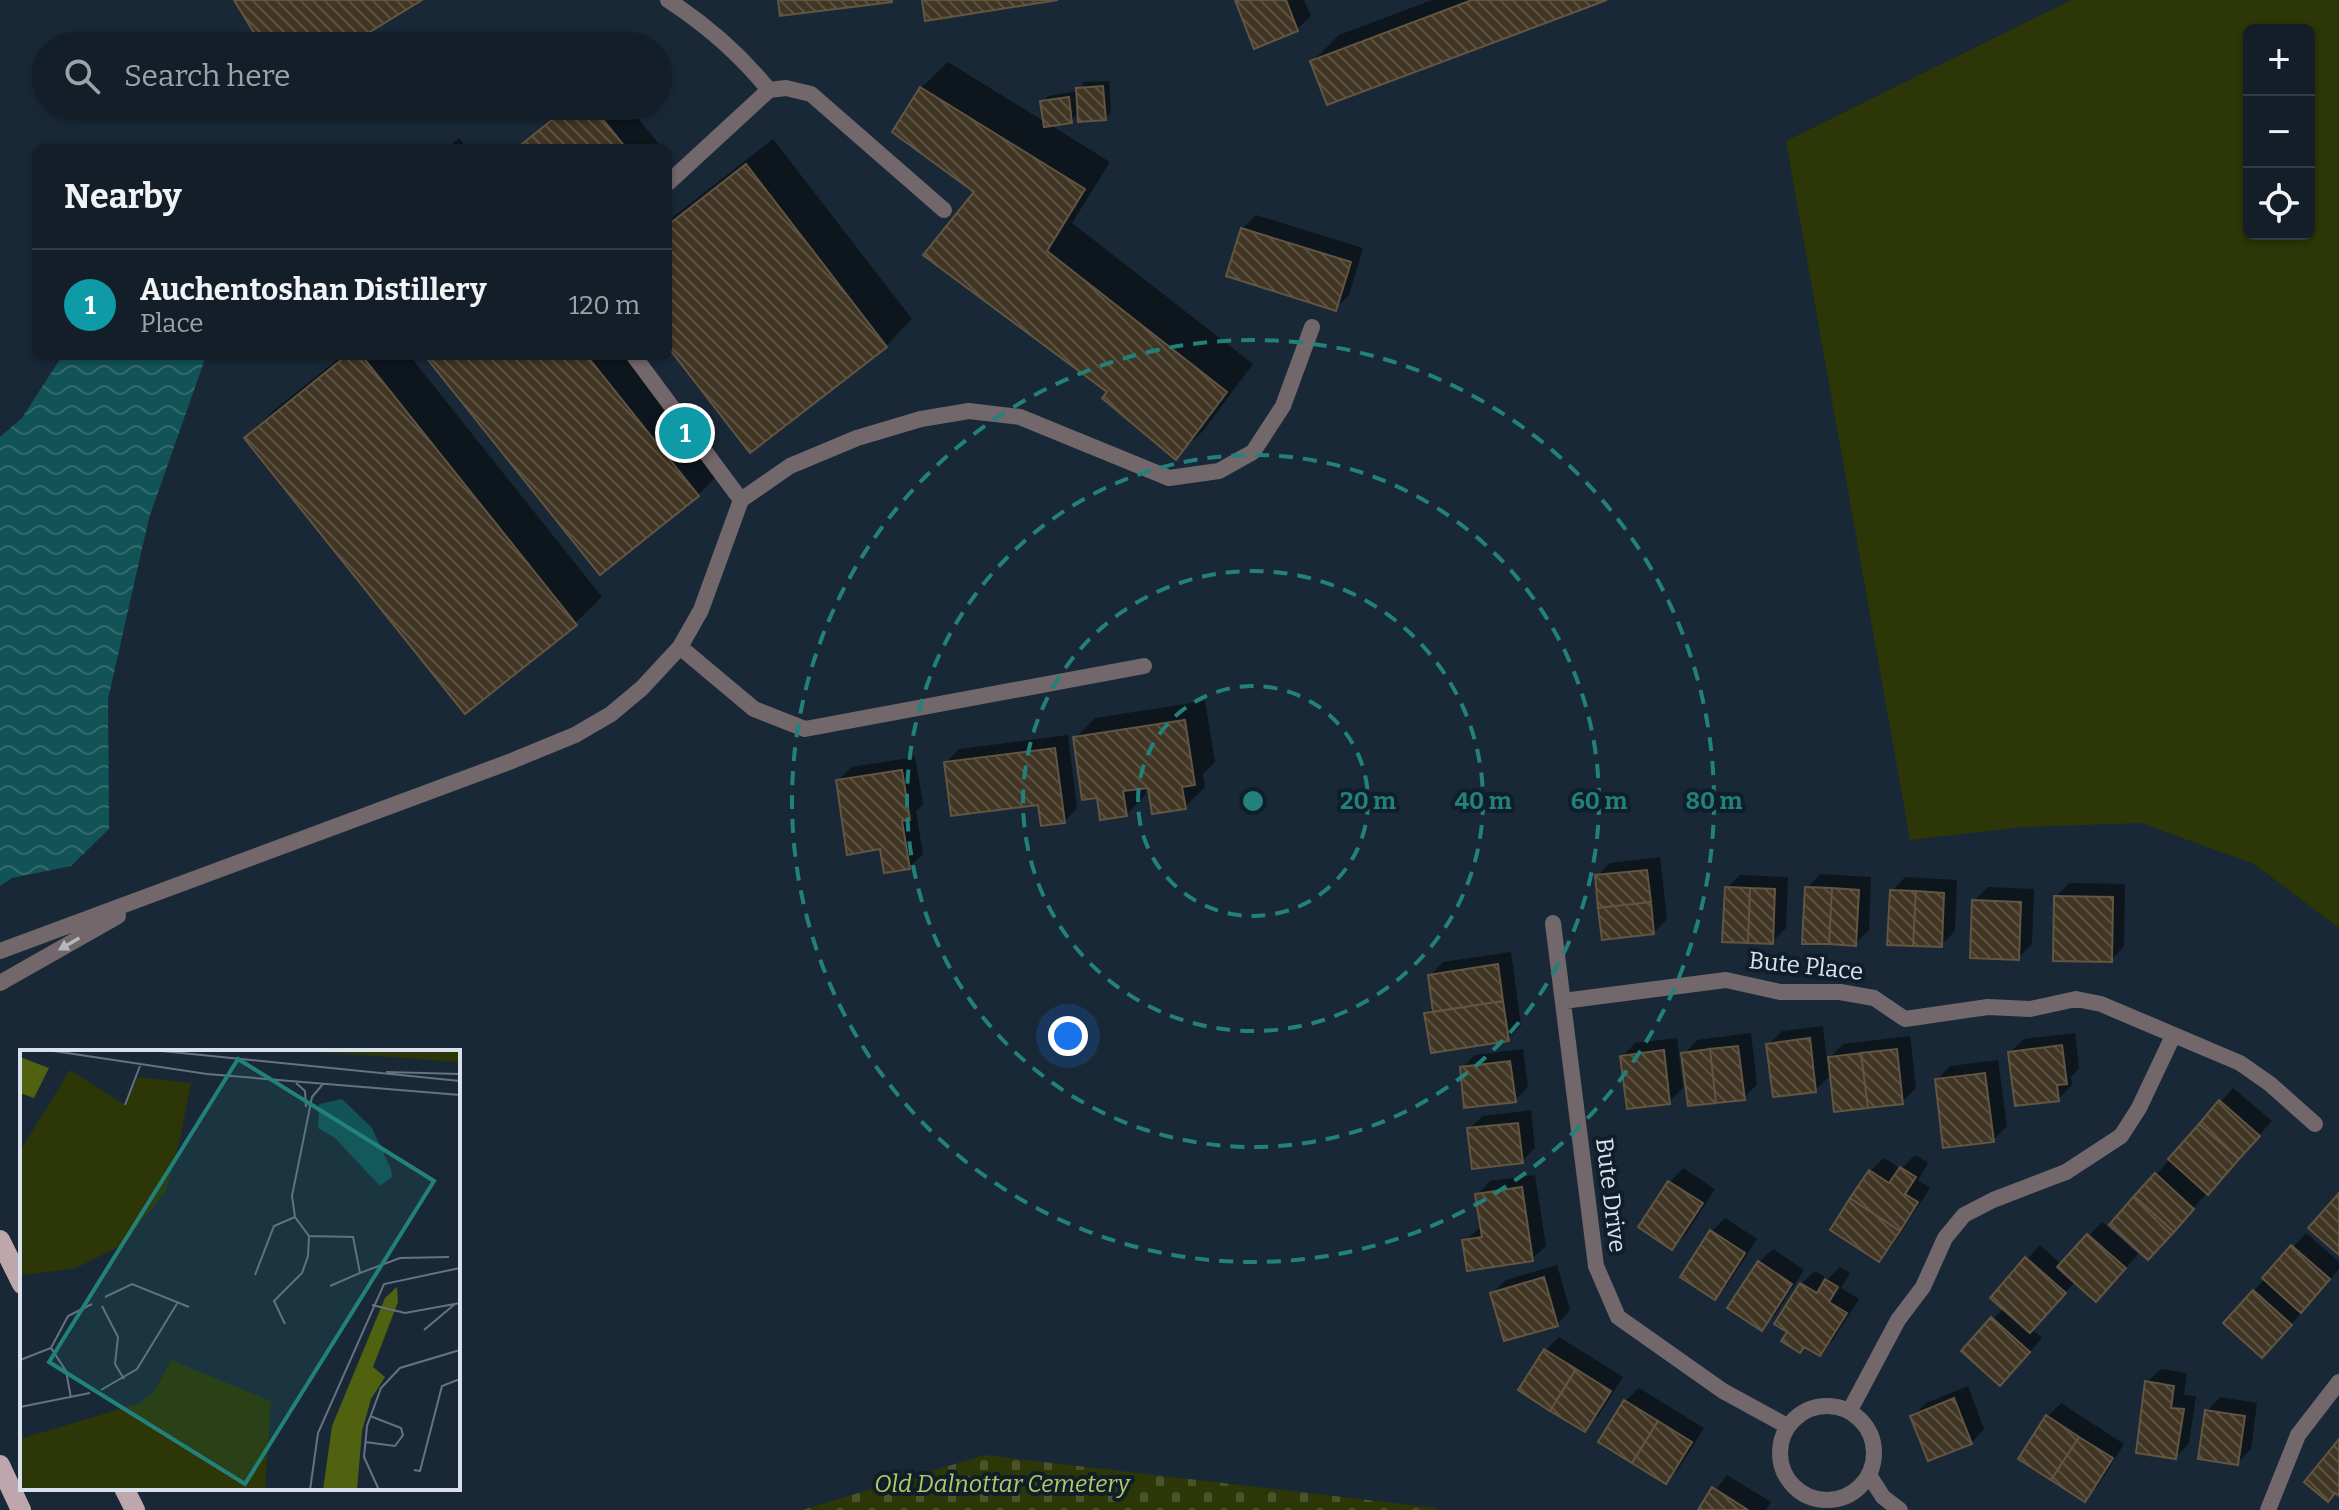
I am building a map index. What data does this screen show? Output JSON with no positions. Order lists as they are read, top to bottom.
{
  "streets": {
    "street": ["Bute Place", "Bute Drive"]
  },
  "crossings": [
    ["Bute Place", "Bute Drive"]
  ],
  "parks": ["Old Dalnottar Cemetery"],
  "page": {
    "map_buttons": ["+", "−"],
    "search": "Search here",
    "heading": "Nearby",
    "list": [
      {
        "mark": "1",
        "name": "Auchentoshan Distillery",
        "note": "Place",
        "value": "120 m"
      }
    ],
    "pins": "1"
  },
  "rings": [
    "20 m",
    "40 m",
    "60 m",
    "80 m"
  ]
}
